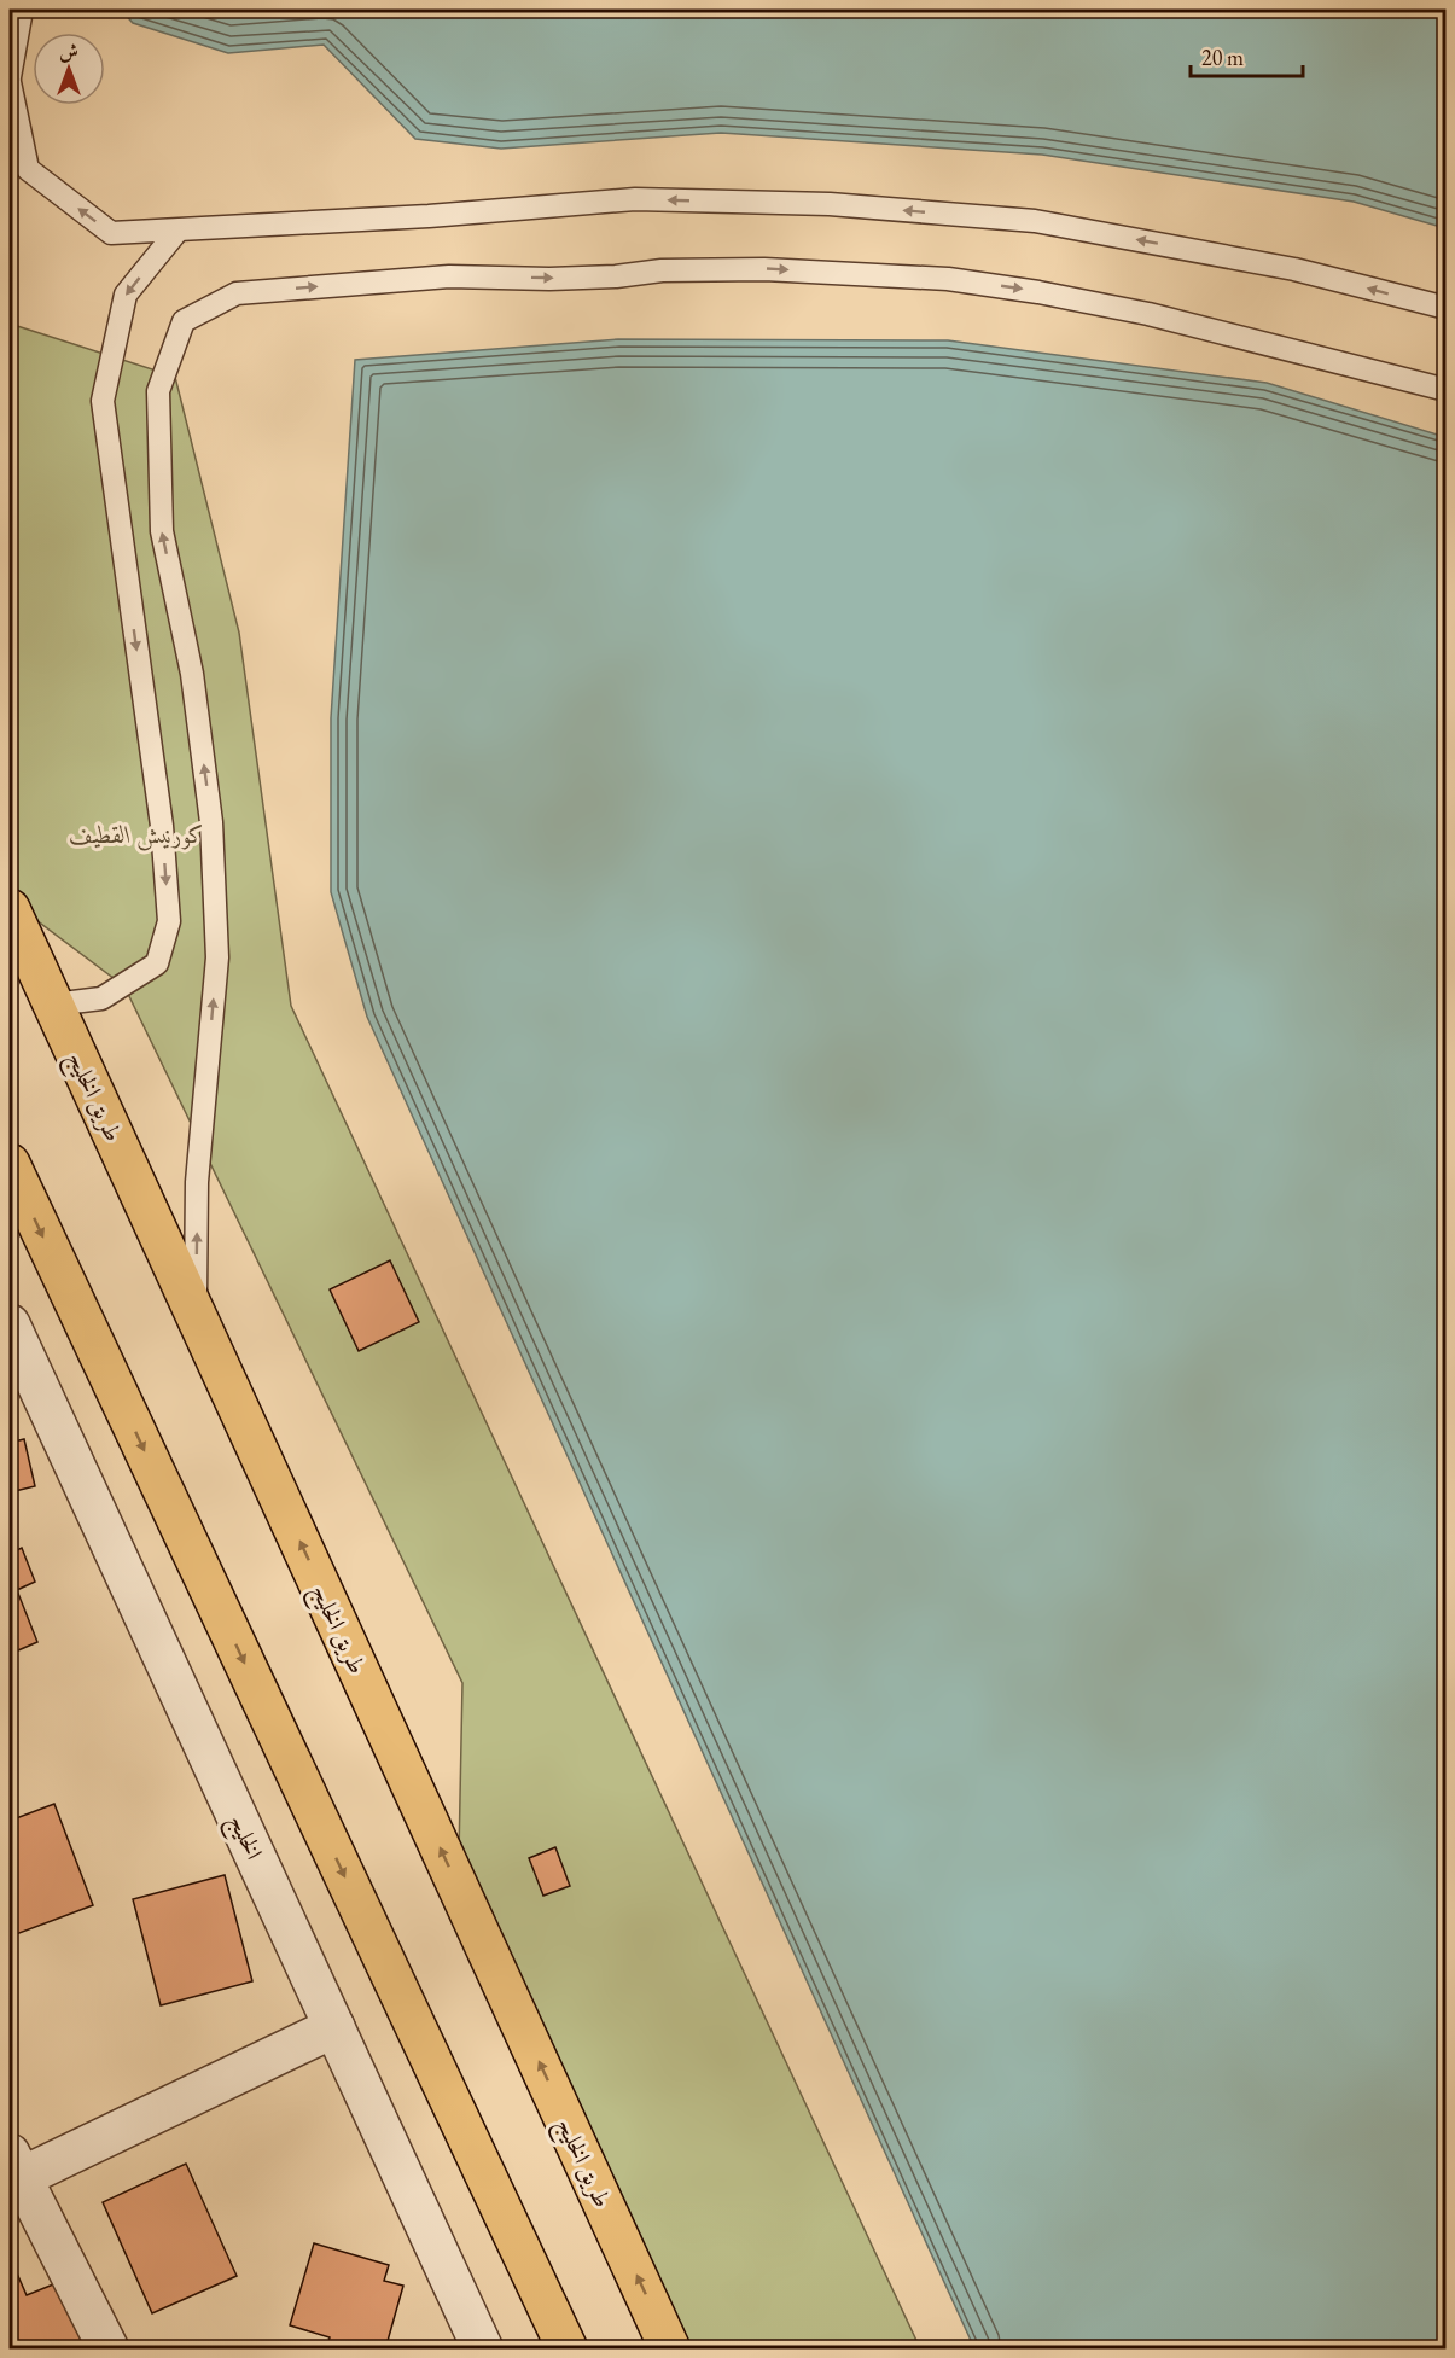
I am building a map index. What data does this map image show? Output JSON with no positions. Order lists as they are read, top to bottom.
{
  "streets": {
    "main road": ["طريق الخليج"],
    "street": ["الخليج"]
  },
  "parks": ["كورنيش القطيف"],
  "scale_bar": "20 m",
  "north": "top"
}
